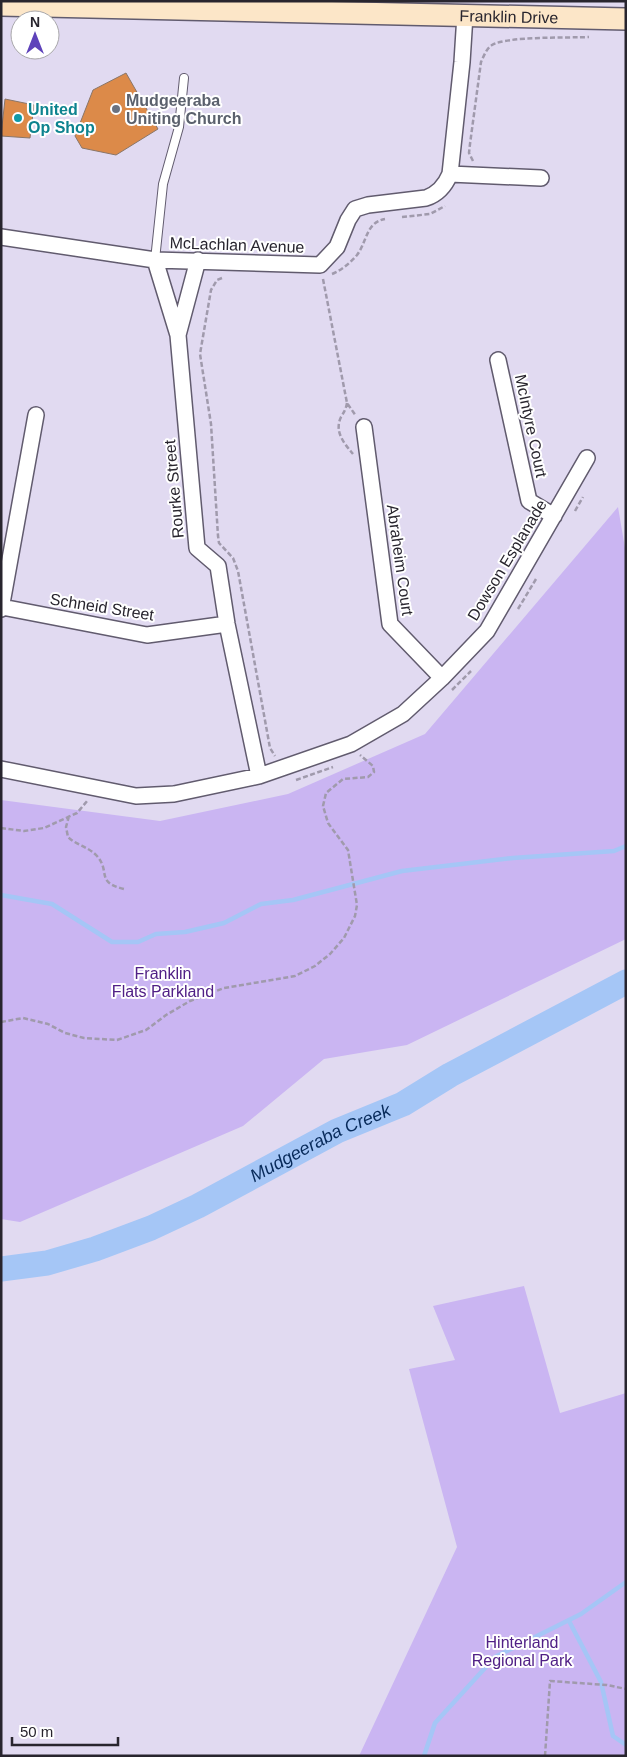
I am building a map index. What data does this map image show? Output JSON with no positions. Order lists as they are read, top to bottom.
{
  "streets": {
    "main road": ["Franklin Drive"],
    "street": [
      "McLachlan Avenue",
      "McIntyre Court",
      "Rourke Street",
      "Abraheim Court",
      "Dowson Esplanade",
      "Schneid Street"
    ]
  },
  "crossings": [
    ["Franklin Drive", "McLachlan Avenue"],
    ["McLachlan Avenue", "Rourke Street"],
    ["McIntyre Court", "Dowson Esplanade"],
    ["Rourke Street", "Dowson Esplanade"],
    ["Rourke Street", "Schneid Street"],
    ["Abraheim Court", "Dowson Esplanade"]
  ],
  "water": ["Mudgeeraba Creek"],
  "parks": ["Franklin Flats Parkland", "Hinterland Regional Park"],
  "places": ["Mudgeeraba Uniting Church", "United Op Shop"],
  "scale_bar": "50 m",
  "north": "top"
}
